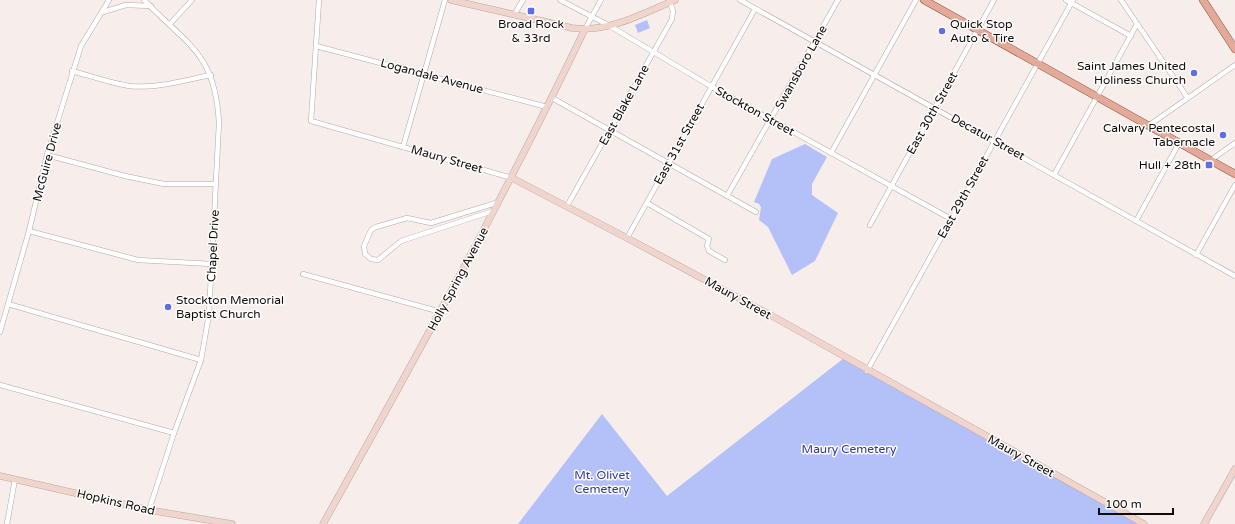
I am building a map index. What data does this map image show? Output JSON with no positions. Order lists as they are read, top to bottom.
{
  "streets": {
    "street": [
      "Swansboro Lane",
      "Logandale Avenue",
      "East Blake Lane",
      "Stockton Street",
      "East 30th Street",
      "Decatur Street",
      "East 31st Street",
      "Maury Street",
      "McGuire Drive",
      "East 29th Street",
      "Chapel Drive",
      "Holly Spring Avenue",
      "Hopkins Road"
    ]
  },
  "crossings": [
    ["Swansboro Lane", "Stockton Street"],
    ["Swansboro Lane", "Decatur Street"],
    ["Logandale Avenue", "Maury Street"],
    ["Logandale Avenue", "Holly Spring Avenue"],
    ["East Blake Lane", "Stockton Street"],
    ["East Blake Lane", "Maury Street"],
    ["Stockton Street", "East 30th Street"],
    ["Stockton Street", "East 31st Street"],
    ["Stockton Street", "East 29th Street"],
    ["East 30th Street", "Decatur Street"],
    ["Decatur Street", "East 31st Street"],
    ["Decatur Street", "East 29th Street"],
    ["East 31st Street", "Maury Street"],
    ["Maury Street", "East 29th Street"],
    ["Maury Street", "Holly Spring Avenue"],
    ["Chapel Drive", "Hopkins Road"]
  ],
  "parks": ["Maury Cemetery", "Mt. Olivet Cemetery"],
  "places": {
    "transit": ["Broad Rock & 33rd", "Hull + 28th"],
    "other": [
      "Quick Stop Auto & Tire",
      "Saint James United Holiness Church",
      "Calvary Pentecostal Tabernacle",
      "Stockton Memorial Baptist Church"
    ]
  },
  "scale_bar": "100 m"
}
